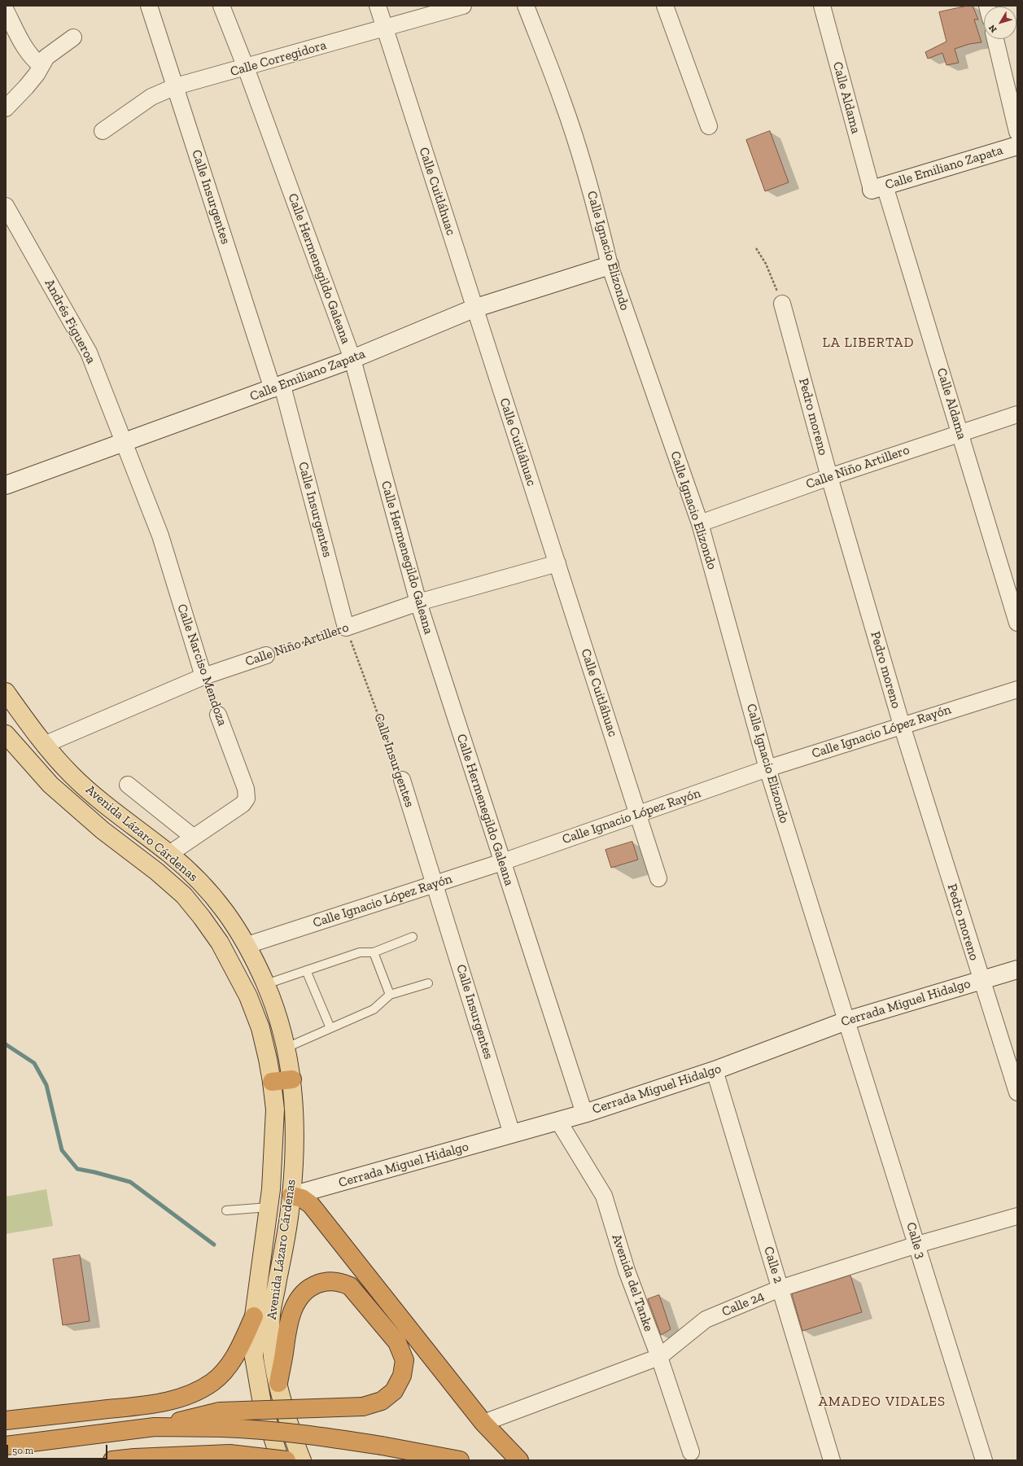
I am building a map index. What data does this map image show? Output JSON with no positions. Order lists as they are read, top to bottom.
{
  "streets": {
    "main road": ["Avenida Lázaro Cárdenas"],
    "street": [
      "Calle Corregidora",
      "Calle Aldama",
      "Calle Emiliano Zapata",
      "Calle Cuitláhuac",
      "Calle Insurgentes",
      "Calle Ignacio Elizondo",
      "Calle Hermenegildo Galeana",
      "Andrés Figueroa",
      "Pedro moreno",
      "Calle Niño Artillero",
      "Calle Narciso Mendoza",
      "Calle Ignacio López Rayón",
      "Cerrada Miguel Hidalgo",
      "Calle 3",
      "Calle 2",
      "Avenida del Tanke",
      "Calle 24"
    ]
  },
  "crossings": [
    ["Calle Corregidora", "Calle Cuitláhuac"],
    ["Calle Corregidora", "Calle Insurgentes"],
    ["Calle Corregidora", "Calle Hermenegildo Galeana"],
    ["Calle Aldama", "Calle Emiliano Zapata"],
    ["Calle Aldama", "Calle Niño Artillero"],
    ["Calle Emiliano Zapata", "Calle Cuitláhuac"],
    ["Calle Emiliano Zapata", "Calle Insurgentes"],
    ["Calle Emiliano Zapata", "Calle Ignacio Elizondo"],
    ["Calle Emiliano Zapata", "Calle Hermenegildo Galeana"],
    ["Calle Emiliano Zapata", "Andrés Figueroa"],
    ["Calle Emiliano Zapata", "Calle Narciso Mendoza"],
    ["Calle Cuitláhuac", "Calle Niño Artillero"],
    ["Calle Cuitláhuac", "Calle Ignacio López Rayón"],
    ["Calle Insurgentes", "Calle Niño Artillero"],
    ["Calle Insurgentes", "Calle Ignacio López Rayón"],
    ["Calle Insurgentes", "Cerrada Miguel Hidalgo"],
    ["Calle Ignacio Elizondo", "Calle Niño Artillero"],
    ["Calle Ignacio Elizondo", "Calle Ignacio López Rayón"],
    ["Calle Ignacio Elizondo", "Cerrada Miguel Hidalgo"],
    ["Calle Ignacio Elizondo", "Calle 3"],
    ["Calle Hermenegildo Galeana", "Calle Niño Artillero"],
    ["Calle Hermenegildo Galeana", "Calle Ignacio López Rayón"],
    ["Calle Hermenegildo Galeana", "Cerrada Miguel Hidalgo"],
    ["Andrés Figueroa", "Calle Narciso Mendoza"],
    ["Pedro moreno", "Calle Niño Artillero"],
    ["Pedro moreno", "Calle Ignacio López Rayón"],
    ["Pedro moreno", "Cerrada Miguel Hidalgo"],
    ["Calle Niño Artillero", "Calle Narciso Mendoza"],
    ["Calle Niño Artillero", "Avenida Lázaro Cárdenas"],
    ["Calle Narciso Mendoza", "Avenida Lázaro Cárdenas"],
    ["Calle Ignacio López Rayón", "Avenida Lázaro Cárdenas"],
    ["Avenida Lázaro Cárdenas", "Cerrada Miguel Hidalgo"],
    ["Cerrada Miguel Hidalgo", "Calle 3"],
    ["Cerrada Miguel Hidalgo", "Calle 2"],
    ["Cerrada Miguel Hidalgo", "Avenida del Tanke"],
    ["Calle 3", "Calle 24"],
    ["Calle 2", "Calle 24"],
    ["Avenida del Tanke", "Calle 24"]
  ],
  "districts": ["LA LIBERTAD", "AMADEO VIDALES"],
  "scale_bar": "50 m",
  "north": "bottom left"
}
